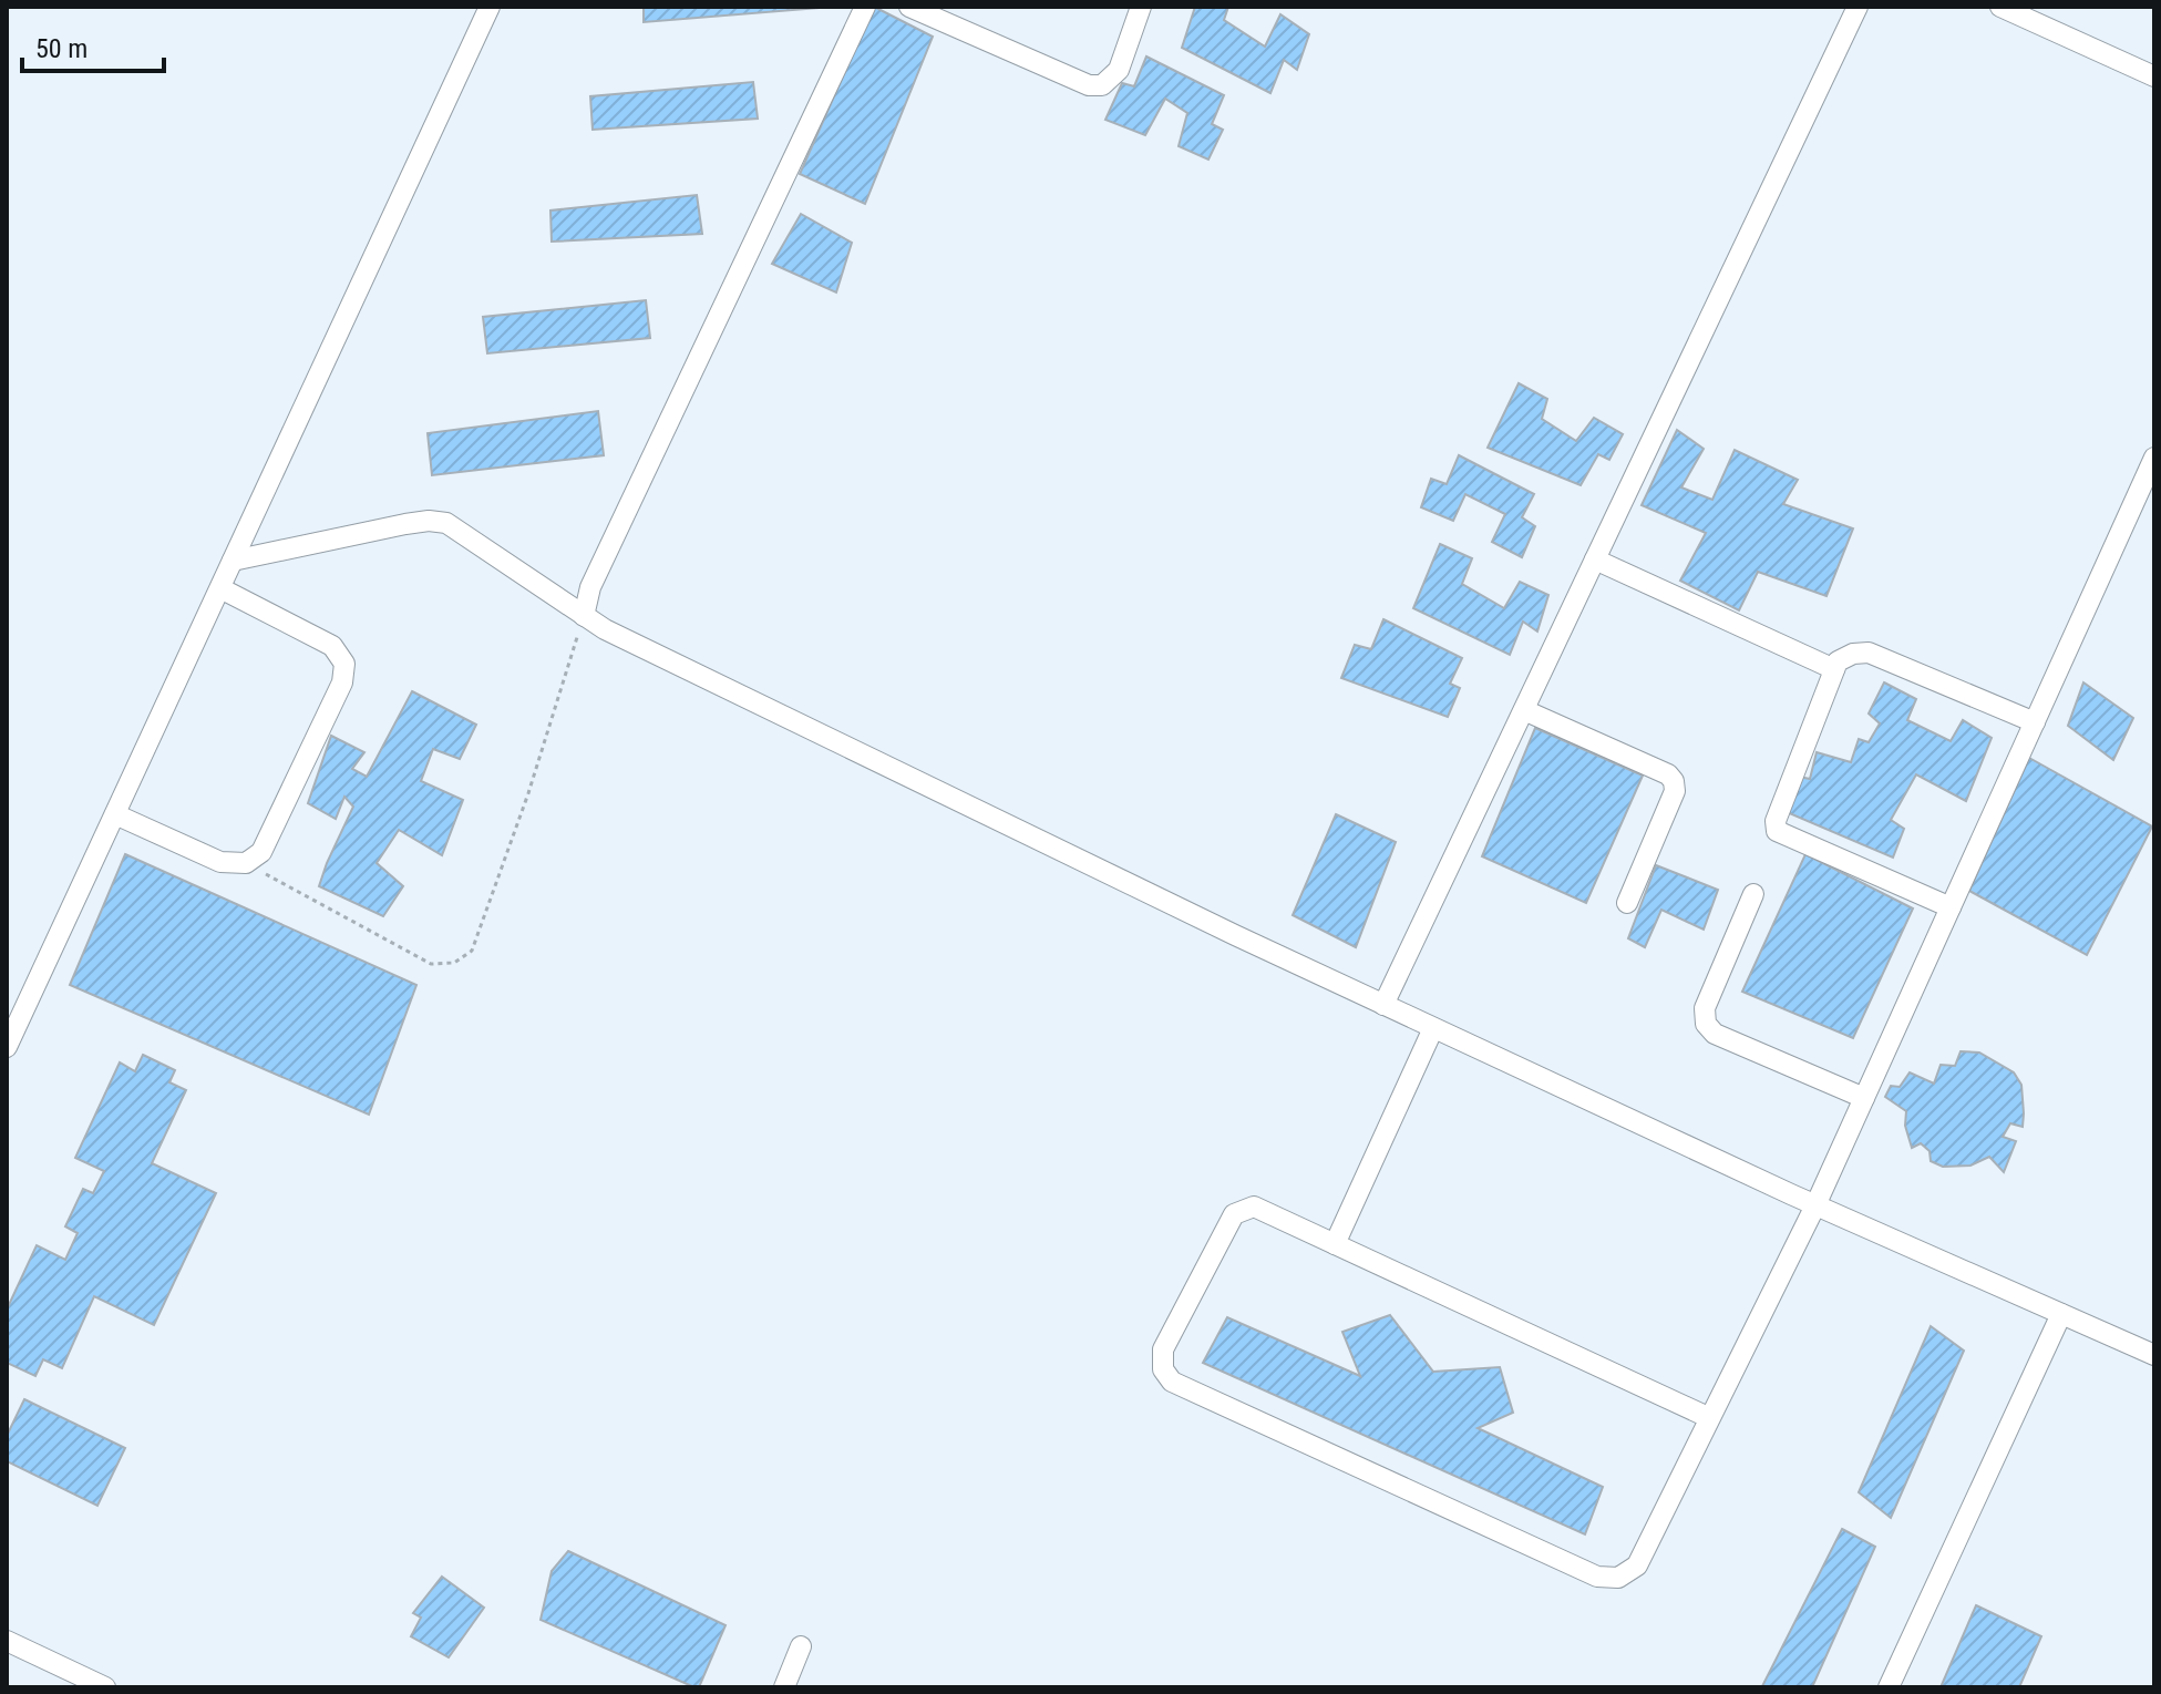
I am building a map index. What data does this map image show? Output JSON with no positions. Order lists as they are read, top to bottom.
{
  "scale_bar": "50 m"
}
